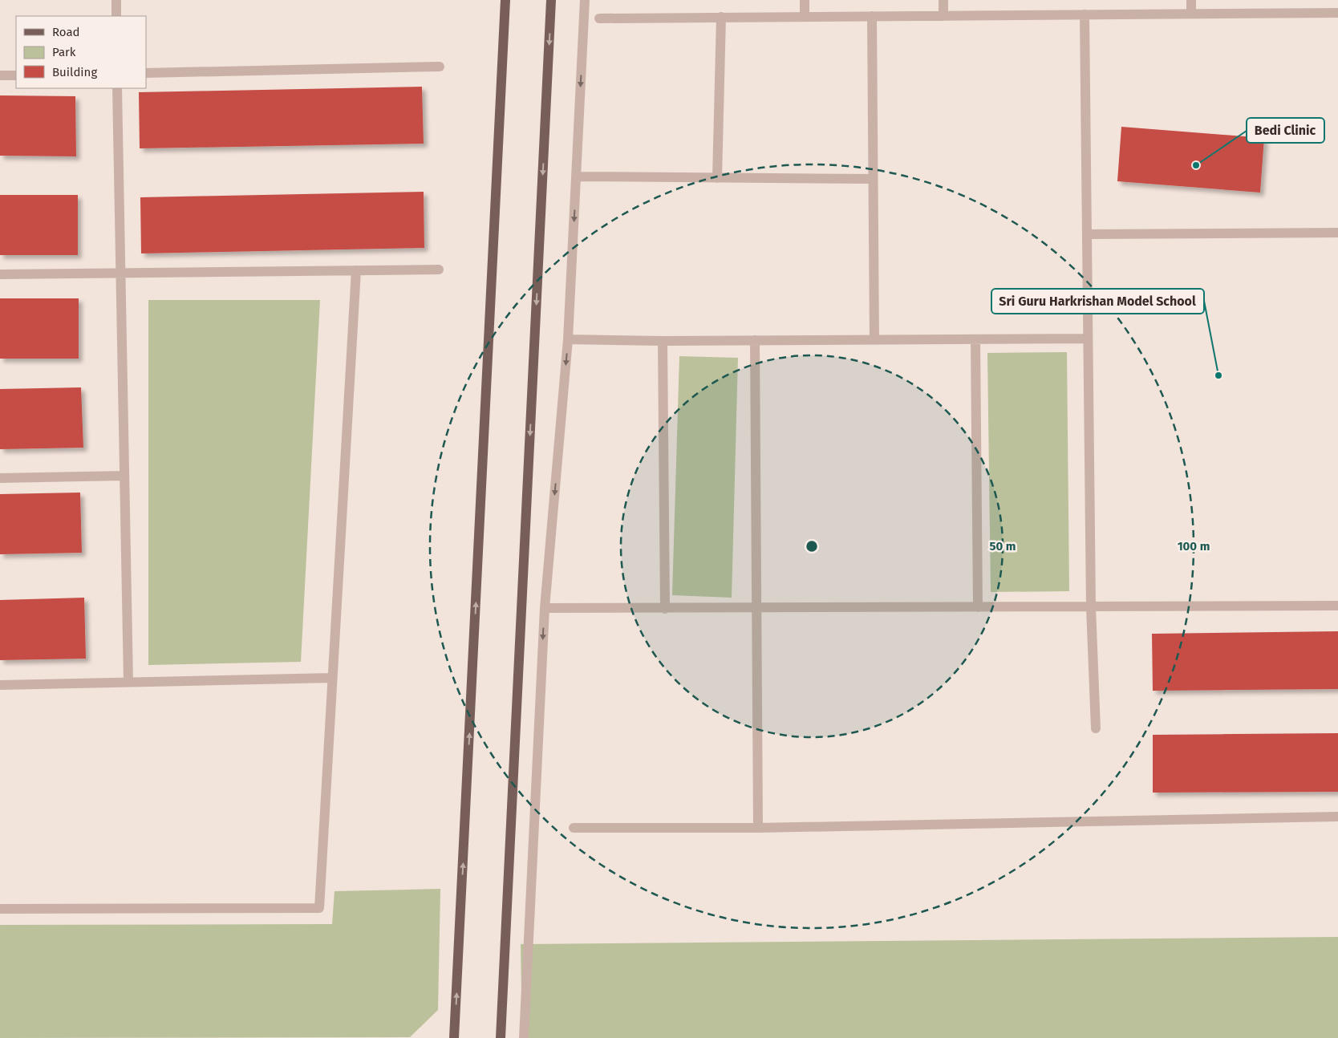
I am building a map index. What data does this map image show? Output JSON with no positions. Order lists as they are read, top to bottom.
{
  "places": ["Bedi Clinic", "Sri Guru Harkrishan Model School"],
  "legend": ["Road", "Park", "Building"],
  "rings": ["50 m", "100 m"]
}
